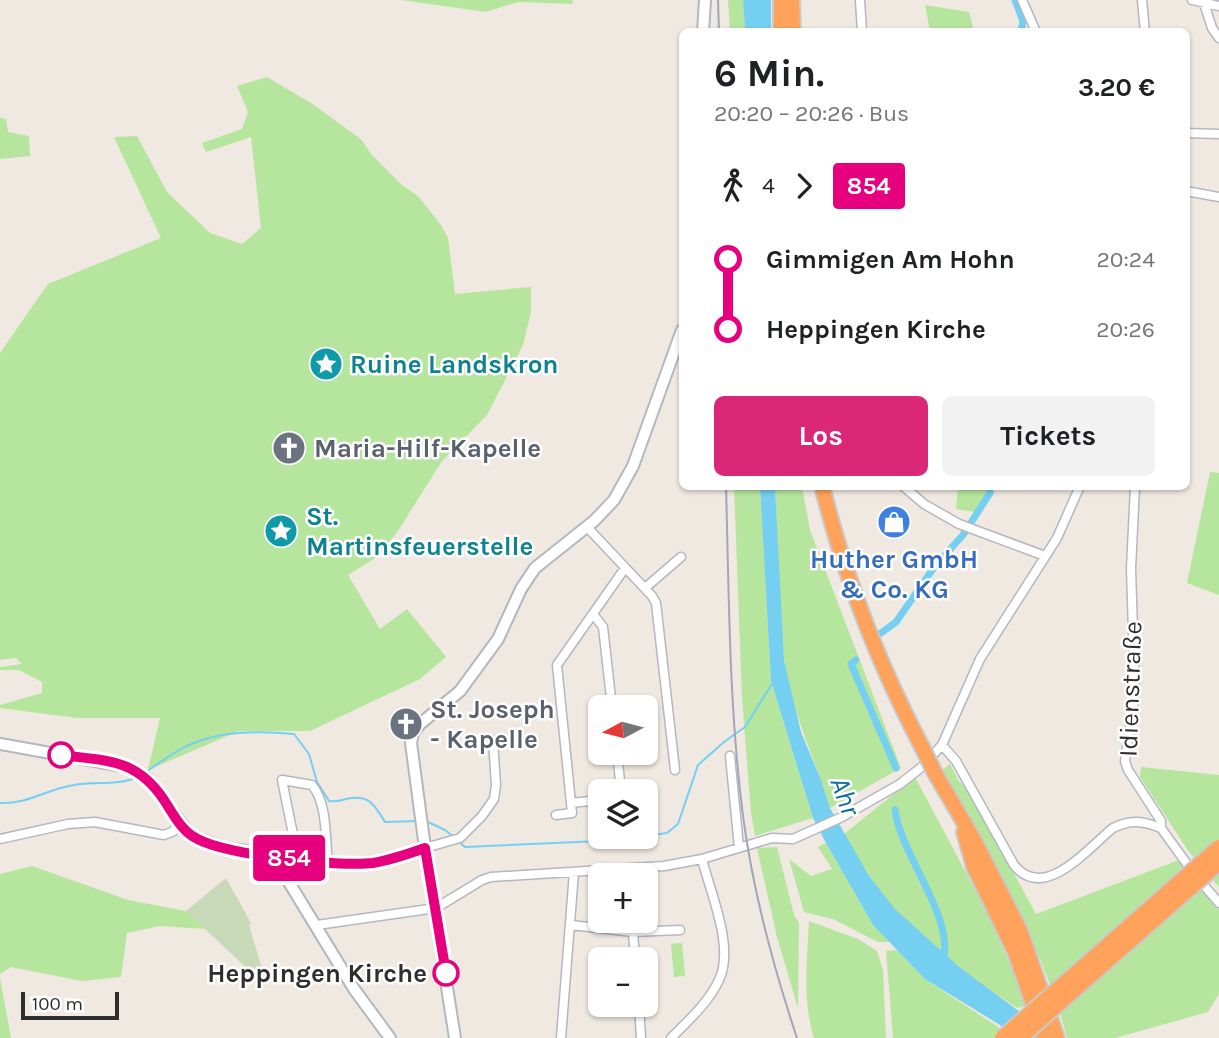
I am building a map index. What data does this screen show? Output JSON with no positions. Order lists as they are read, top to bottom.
{
  "streets": {
    "street": ["Idienstraße"]
  },
  "water": ["Ahr"],
  "places": {
    "place": ["Ruine Landskron", "St. Martinsfeuerstelle"],
    "church": ["Maria-Hilf-Kapelle", "St. Joseph - Kapelle"],
    "shop": ["Huther GmbH & Co. KG"],
    "other": ["Heppingen Kirche"]
  },
  "lines": ["bus line 854"],
  "scale_bar": "100 m",
  "north": "left",
  "page": {
    "on_map": "854",
    "heading": ["6 Min.", "20:20 – 20:26 · Bus", "3.20 €"],
    "legs": ["4", "854"],
    "list": [
      {
        "name": "Gimmigen Am Hohn",
        "value": "20:24"
      },
      {
        "name": "Heppingen Kirche",
        "value": "20:26"
      }
    ],
    "buttons": ["Los", "Tickets"],
    "map_buttons": ["+", "−"],
    "scale": "100 m"
  }
}
